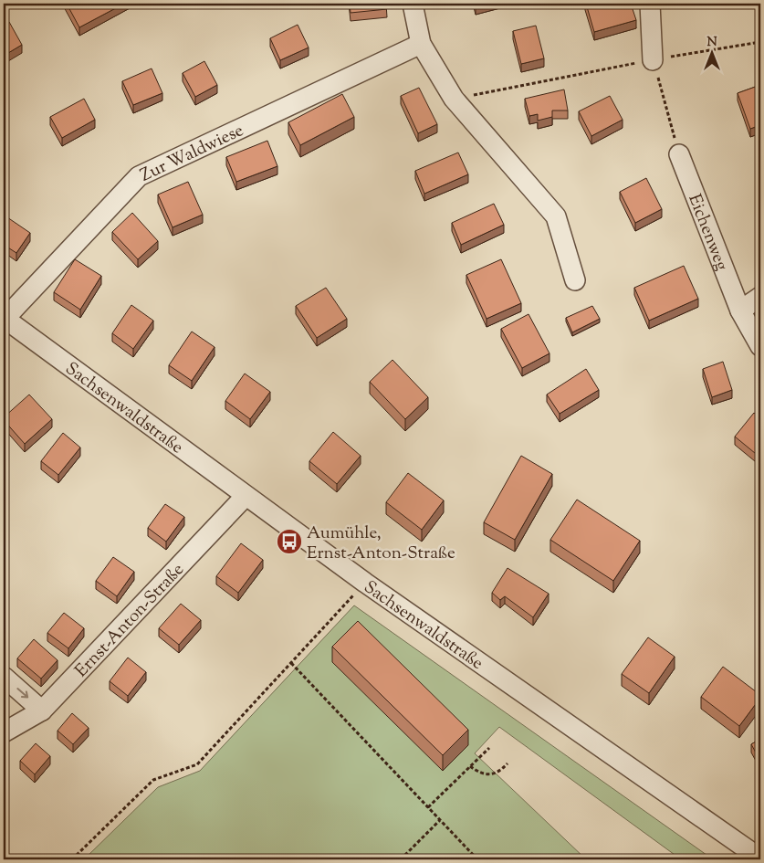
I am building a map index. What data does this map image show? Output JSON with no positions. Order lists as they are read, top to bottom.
{
  "streets": {
    "street": [
      "Zur Waldwiese",
      "Eichenweg",
      "Sachsenwaldstraße",
      "Ernst-Anton-Straße"
    ]
  },
  "crossings": [
    ["Zur Waldwiese", "Sachsenwaldstraße"],
    ["Sachsenwaldstraße", "Ernst-Anton-Straße"]
  ],
  "places": {
    "bus stop": ["Aumühle, Ernst-Anton-Straße"]
  },
  "north": "top"
}
